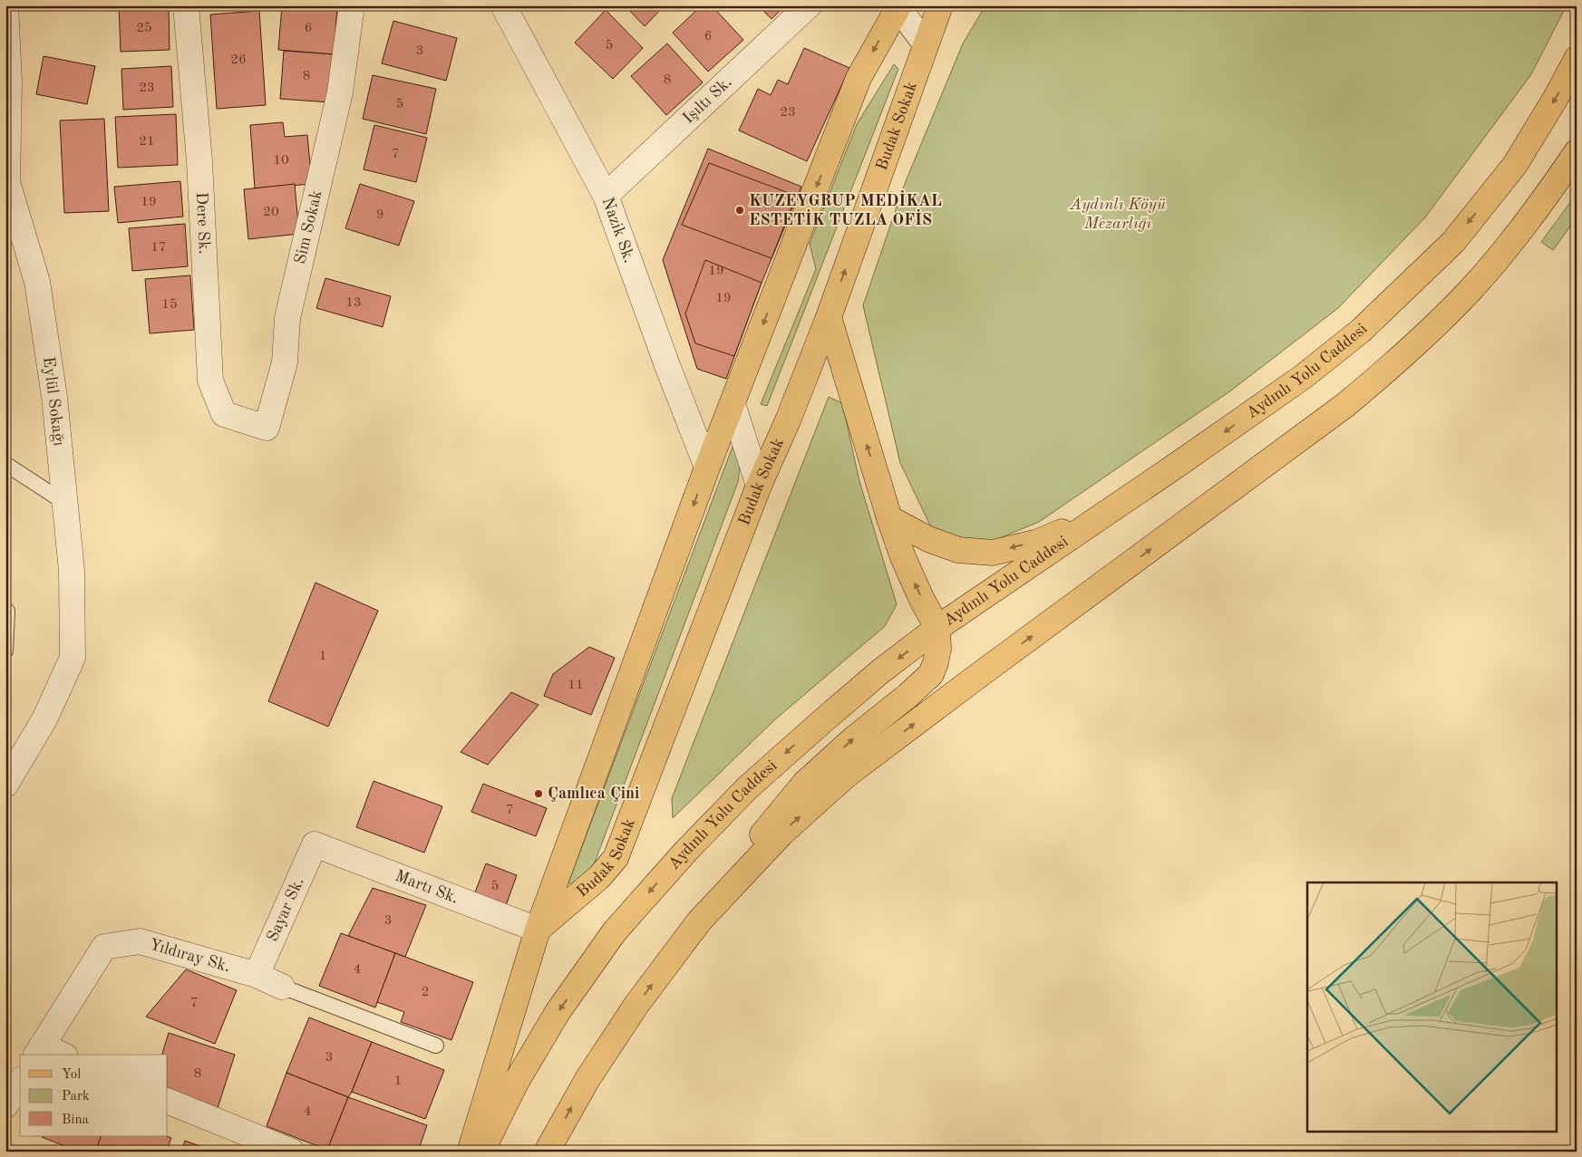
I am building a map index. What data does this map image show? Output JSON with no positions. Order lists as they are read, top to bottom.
{
  "streets": {
    "main road": ["Budak Sokak", "Aydınlı Yolu Caddesi"],
    "street": [
      "Işıltı Sk.",
      "Dere Sk.",
      "Sim Sokak",
      "Nazik Sk.",
      "Eylül Sokağı",
      "Martı Sk.",
      "Sayar Sk.",
      "Yıldıray Sk."
    ]
  },
  "crossings": [
    ["Işıltı Sk.", "Nazik Sk."],
    ["Budak Sokak", "Nazik Sk."],
    ["Budak Sokak", "Martı Sk."],
    ["Dere Sk.", "Sim Sokak"],
    ["Martı Sk.", "Sayar Sk."],
    ["Sayar Sk.", "Yıldıray Sk."]
  ],
  "parks": ["Aydınlı Köyü Mezarlığı"],
  "places": ["KUZEYGRUP MEDİKAL ESTETİK TUZLA OFİS", "Çamlıca Çini"],
  "house_numbers": [
    "25",
    "6",
    "6",
    "5",
    "3",
    "26",
    "8",
    "8",
    "23",
    "5",
    "23",
    "21",
    "7",
    "10",
    "19",
    "20",
    "9",
    "17",
    "19",
    "19",
    "13",
    "15",
    "1",
    "11",
    "7",
    "5",
    "3",
    "4",
    "2",
    "7",
    "3",
    "8",
    "1",
    "4"
  ],
  "legend": ["Yol", "Park", "Bina"]
}
